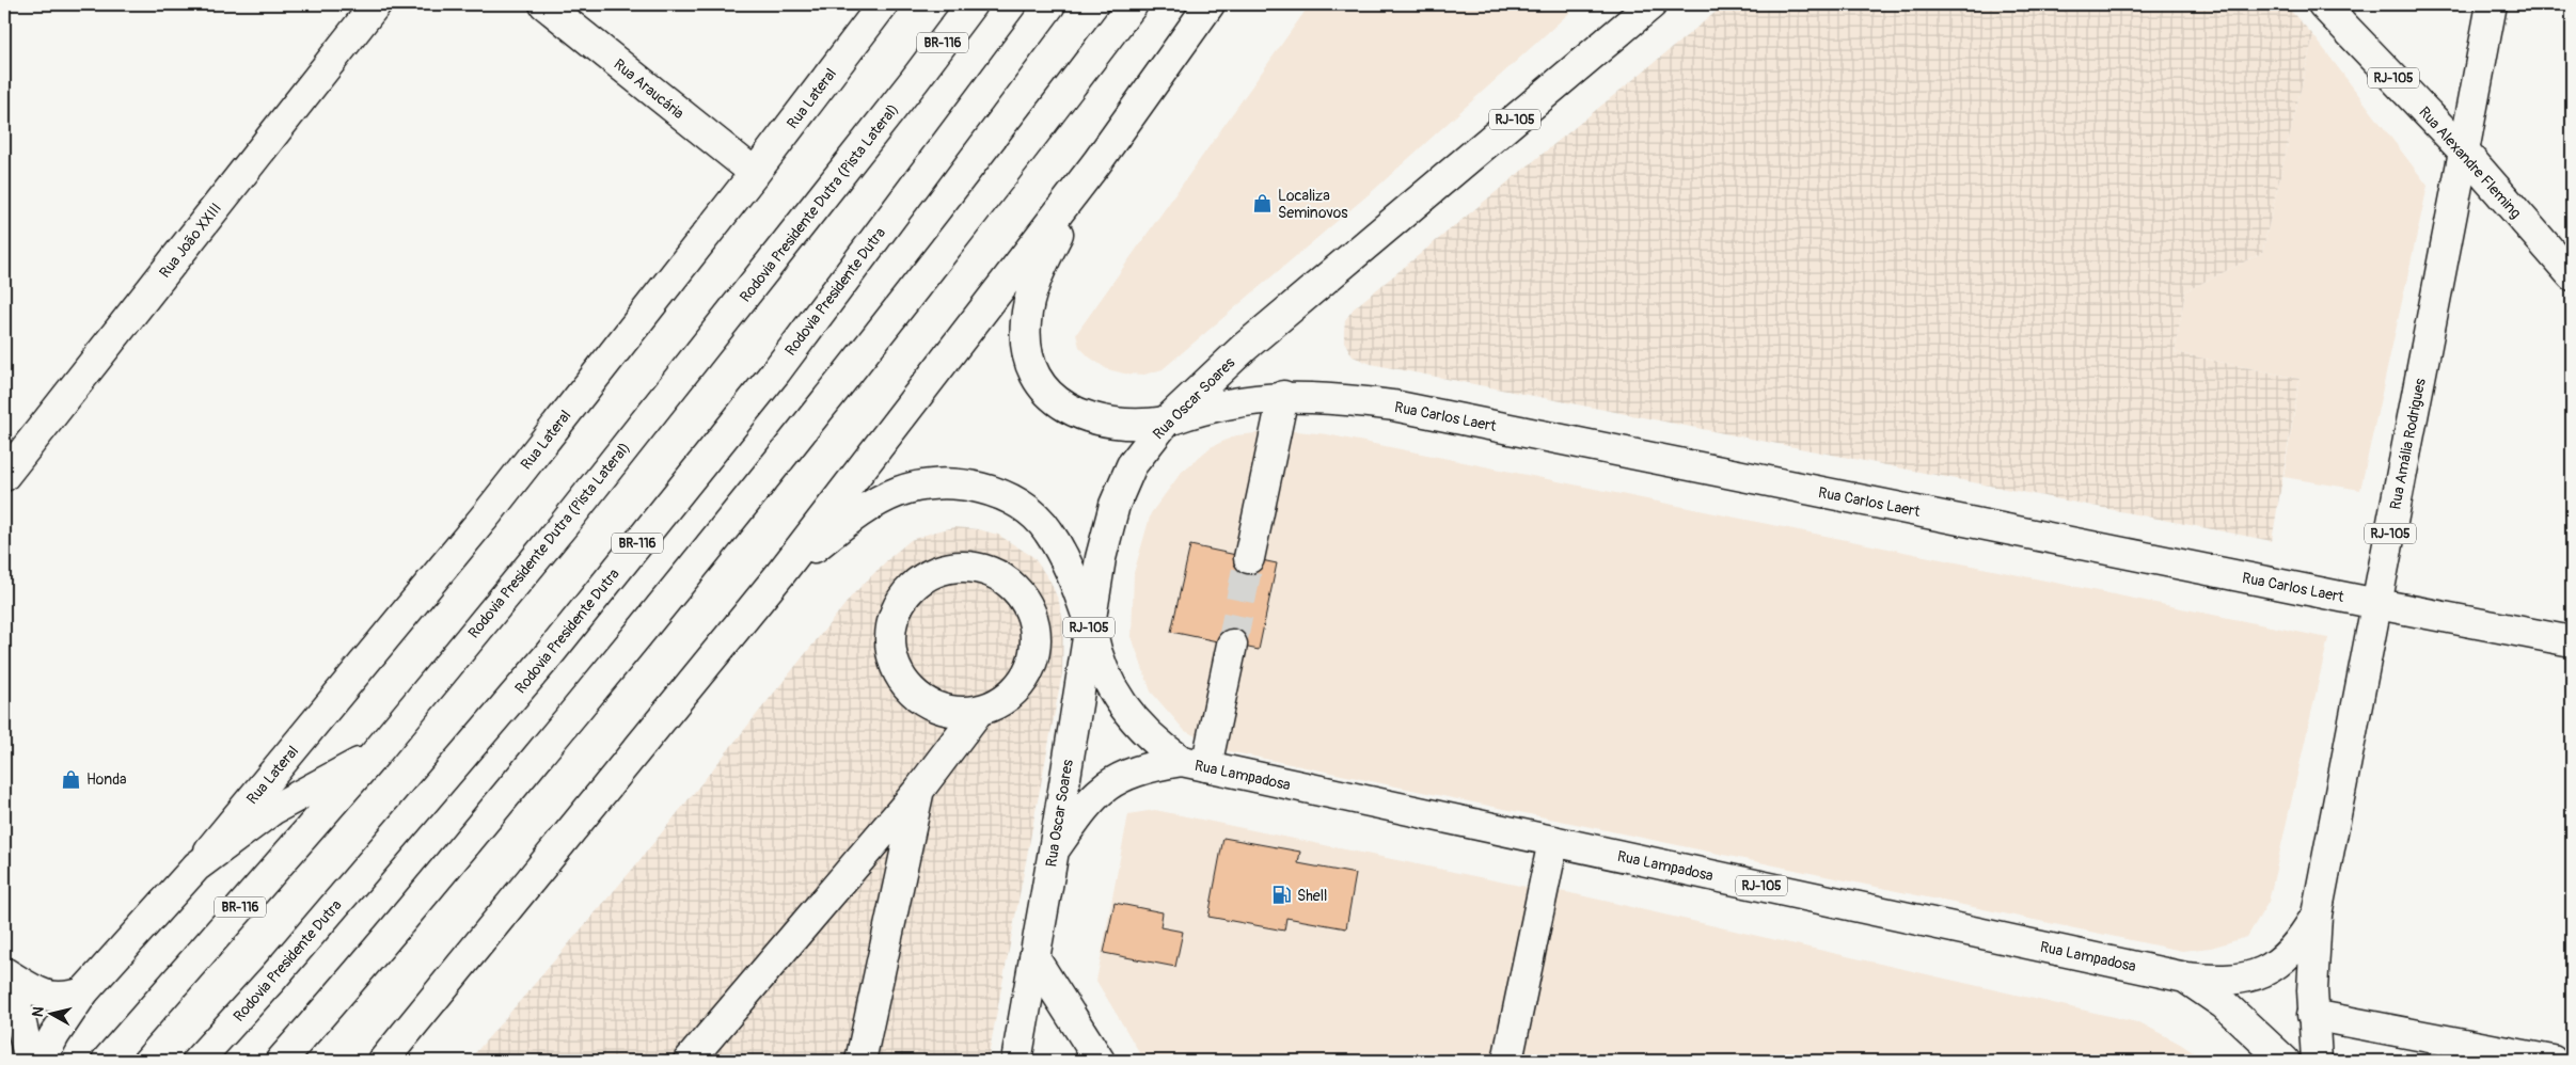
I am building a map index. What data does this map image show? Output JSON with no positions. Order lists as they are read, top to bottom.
{
  "streets": {
    "main road": [
      "BR-116",
      "RJ-105",
      "Rua Araucária",
      "Rua Lateral",
      "Rua Alexandre Fleming",
      "Rodovia Presidente Dutra (Pista Lateral)",
      "Rua João XXIII",
      "Rodovia Presidente Dutra",
      "Rua Oscar Soares",
      "Rua Carlos Laert",
      "Rua Amália Rodrigues",
      "Rua Lampadosa"
    ]
  },
  "crossings": [
    ["Rua Araucária", "Rua Lateral"],
    ["Rua Alexandre Fleming", "Rua Amália Rodrigues"],
    ["Rua Oscar Soares", "Rua Carlos Laert"],
    ["Rua Oscar Soares", "Rua Lampadosa"],
    ["Rua Carlos Laert", "Rua Amália Rodrigues"],
    ["Rua Amália Rodrigues", "Rua Lampadosa"]
  ],
  "places": {
    "shop": ["Localiza Seminovos", "Honda"],
    "fuel station": ["Shell"]
  },
  "north": "left"
}
